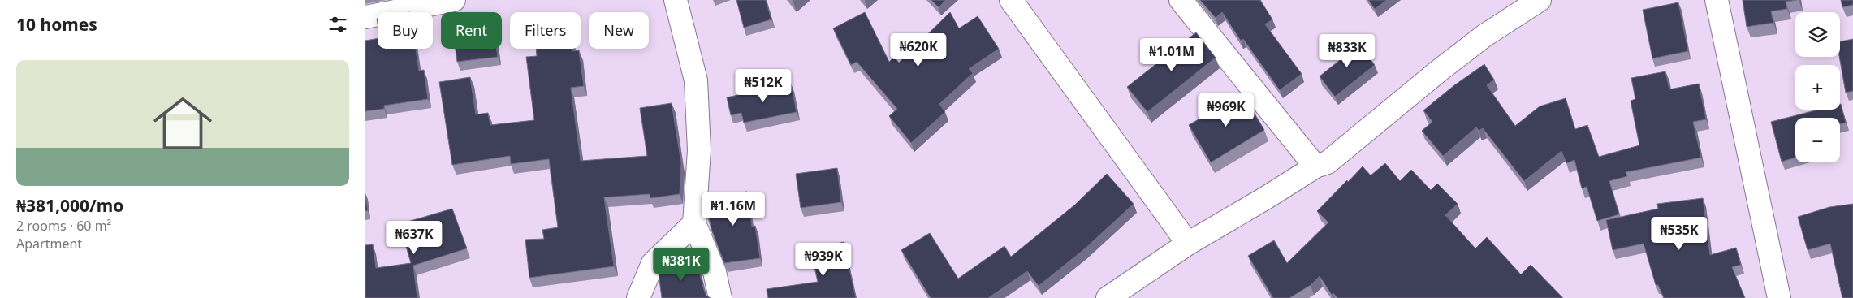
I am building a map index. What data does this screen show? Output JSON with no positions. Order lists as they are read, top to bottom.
{
  "page": {
    "heading": "10 homes",
    "map_buttons": ["+", "−"],
    "chip": [
      "Buy",
      "Rent",
      "Filters",
      "New"
    ],
    "price": [
      "₦620K",
      "₦833K",
      "₦1.01M",
      "₦512K",
      "₦969K",
      "₦1.16M",
      "₦535K",
      "₦637K",
      "₦939K",
      "₦381K"
    ],
    "list": [
      {
        "name": "₦381,000/mo",
        "note": "2 rooms · 60 m² · Apartment"
      }
    ]
  }
}
